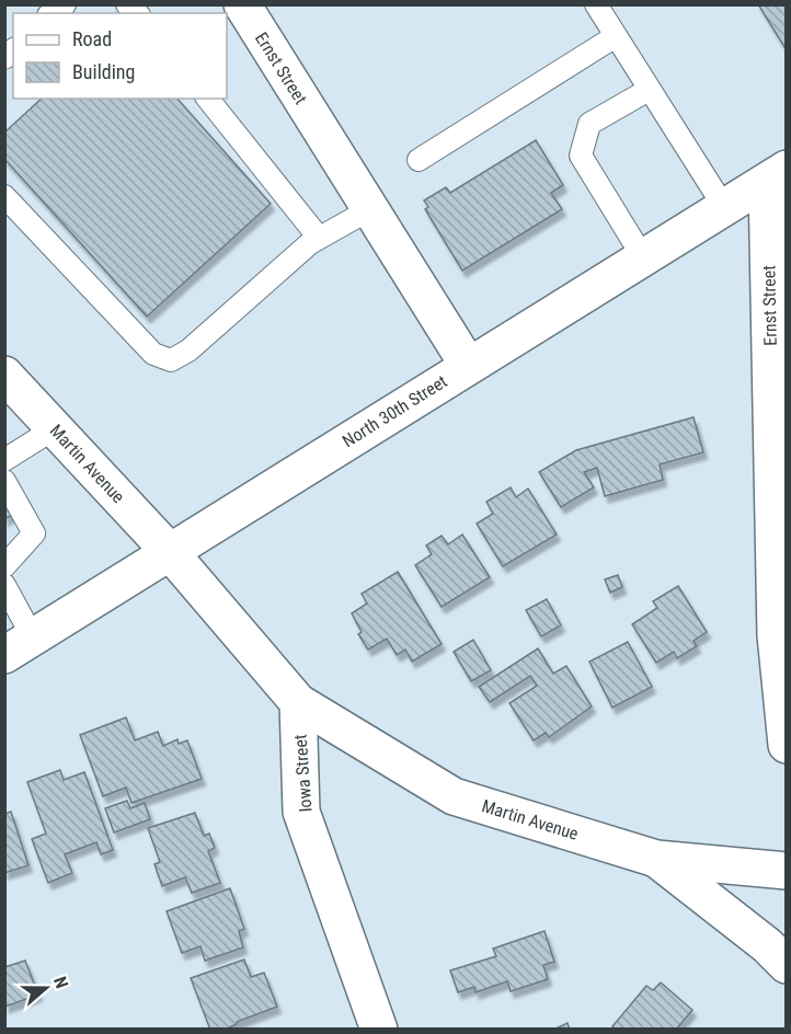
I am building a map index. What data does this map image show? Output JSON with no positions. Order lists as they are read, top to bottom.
{
  "streets": {
    "main road": [
      "Ernst Street",
      "North 30th Street",
      "Martin Avenue",
      "Iowa Street"
    ]
  },
  "crossings": [
    ["Ernst Street", "North 30th Street"],
    ["North 30th Street", "Martin Avenue"],
    ["Martin Avenue", "Iowa Street"]
  ],
  "legend": ["Road", "Building"],
  "north": "right"
}
